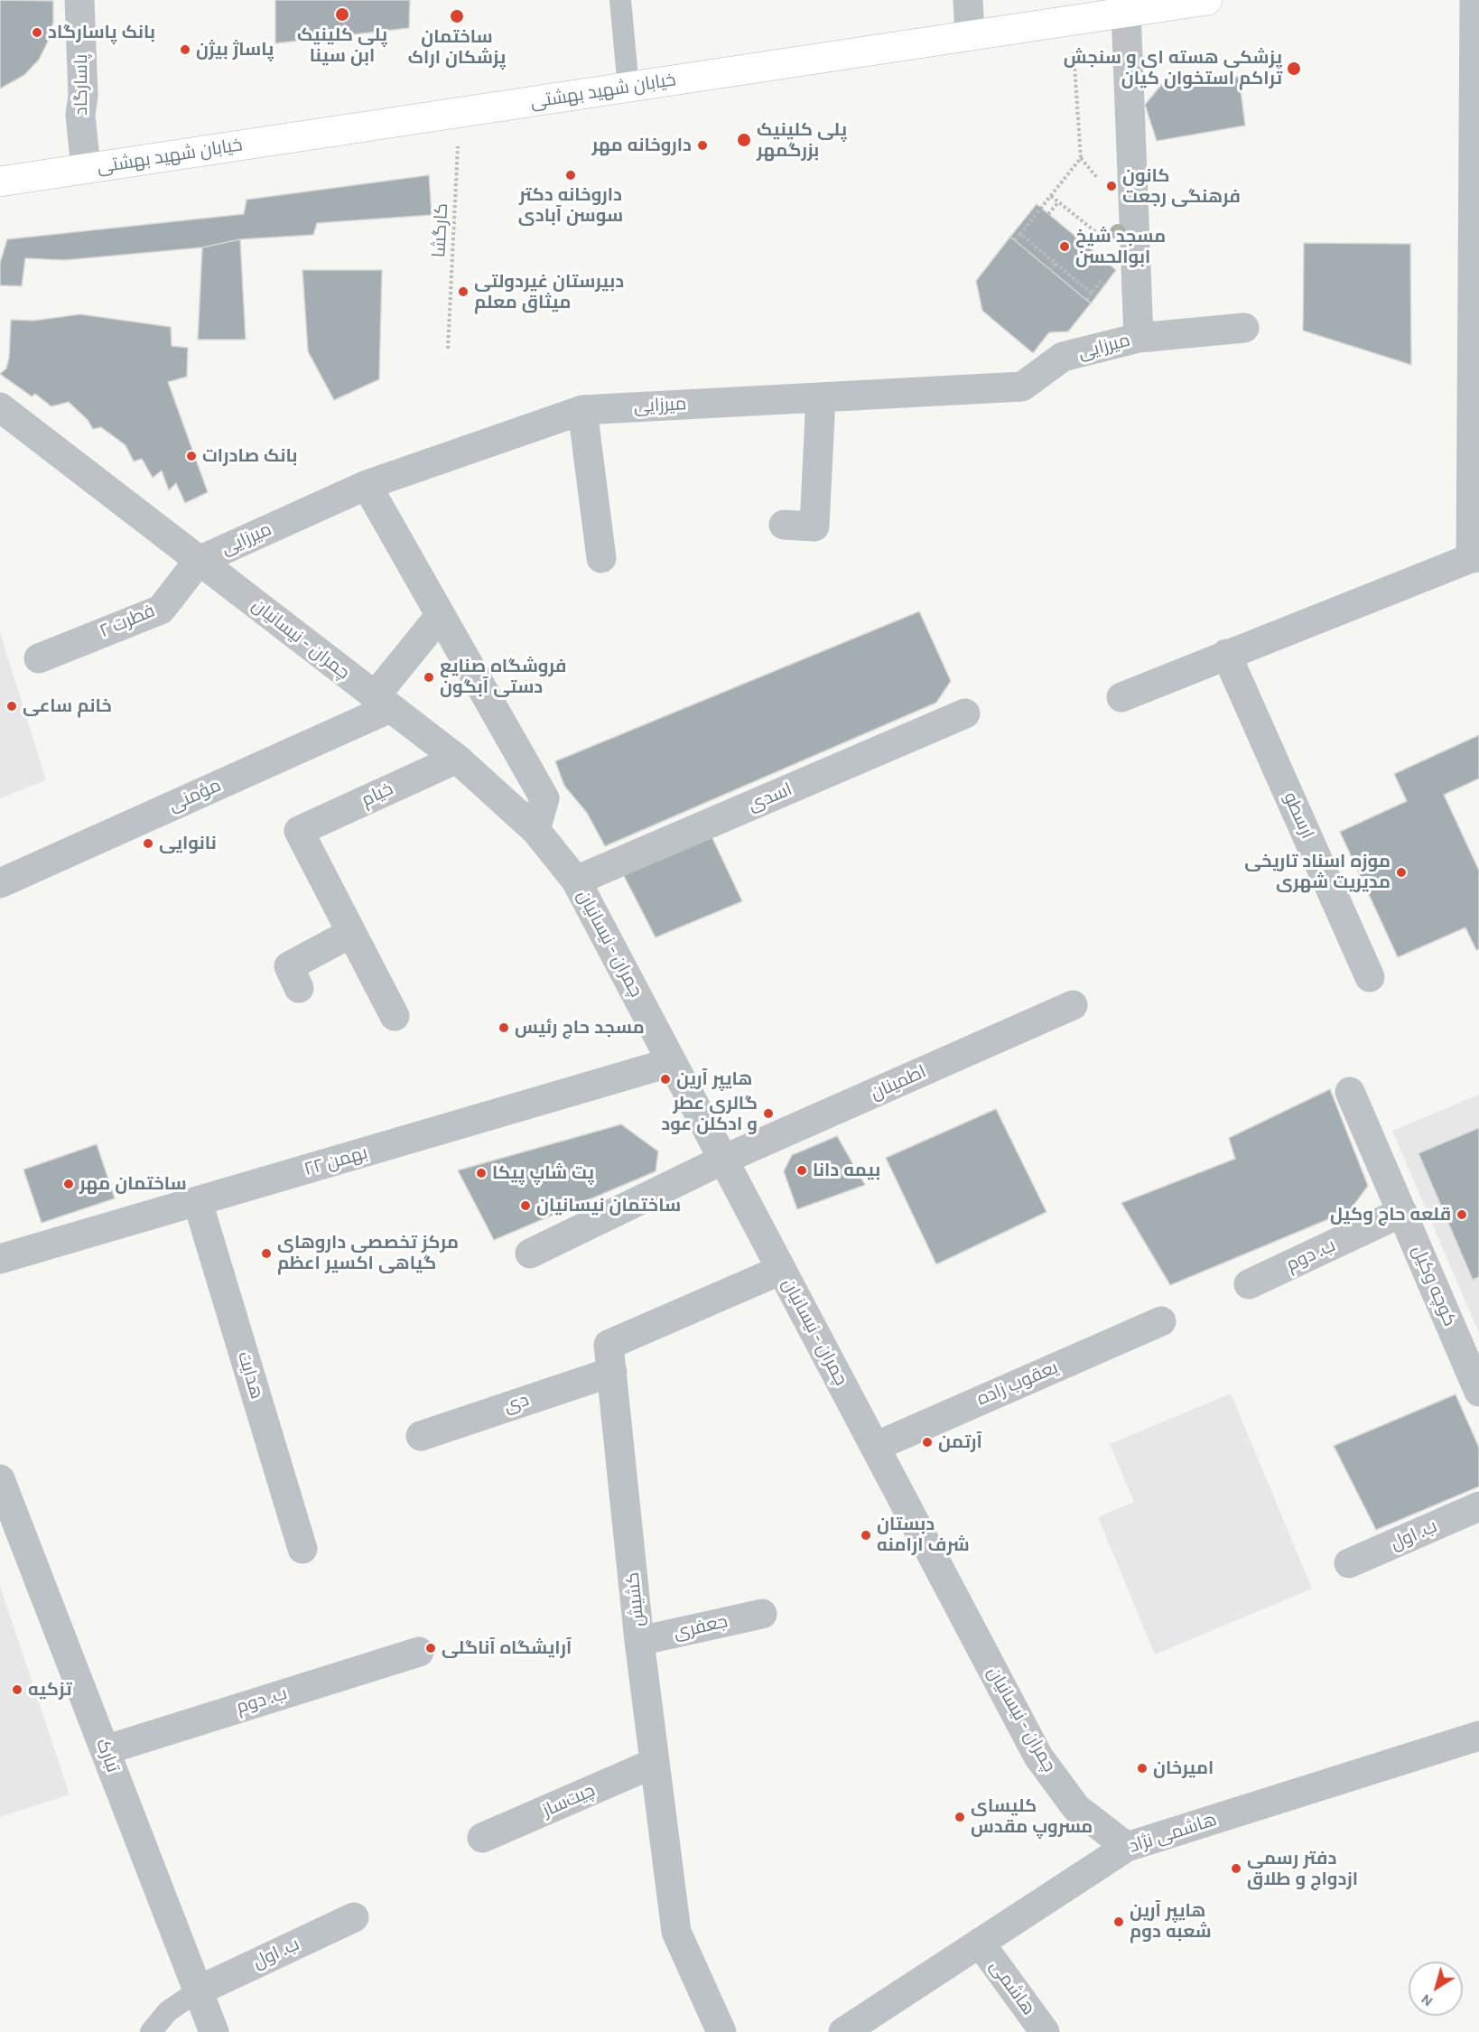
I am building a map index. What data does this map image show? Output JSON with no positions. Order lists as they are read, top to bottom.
{
  "streets": {
    "main road": ["خیابان شهید بهشتی"],
    "street": [
      "پاسارگاد",
      "میرزایی",
      "فطرت ۲",
      "چمران - نیسانیان",
      "خیام",
      "مؤمنی",
      "اسدی",
      "ارسطو",
      "اطمینان",
      "۲۲ بهمن",
      "ب. دوم",
      "کوچه وکیل",
      "هدایت",
      "یعقوب زاده",
      "دی",
      "ب. اول",
      "کشیش",
      "جعفری",
      "تبارک",
      "چیت‌ساز",
      "هاشمی نژاد",
      "هاشمی"
    ],
    "path": ["کارگشا"]
  },
  "crossings": [
    ["پاسارگاد", "خیابان شهید بهشتی"],
    ["خیابان شهید بهشتی", "کارگشا"],
    ["خیابان شهید بهشتی", "میرزایی"],
    ["میرزایی", "فطرت ۲"],
    ["میرزایی", "چمران - نیسانیان"],
    ["فطرت ۲", "چمران - نیسانیان"],
    ["چمران - نیسانیان", "خیام"],
    ["چمران - نیسانیان", "مؤمنی"],
    ["چمران - نیسانیان", "اسدی"],
    ["چمران - نیسانیان", "اطمینان"],
    ["چمران - نیسانیان", "۲۲ بهمن"],
    ["چمران - نیسانیان", "یعقوب زاده"],
    ["چمران - نیسانیان", "کشیش"],
    ["چمران - نیسانیان", "هاشمی نژاد"],
    ["۲۲ بهمن", "هدایت"],
    ["ب. دوم", "کوچه وکیل"],
    ["ب. دوم", "تبارک"],
    ["دی", "کشیش"],
    ["ب. اول", "تبارک"],
    ["کشیش", "جعفری"],
    ["کشیش", "چیت‌ساز"],
    ["هاشمی نژاد", "هاشمی"]
  ],
  "places": [
    "پلی کلینیک ابن سینا",
    "ساختمان پزشکان اراک",
    "بانک پاسارگاد",
    "پاساژ بیژن",
    "پزشکی هسته ای و سنجش تراکم استخوان کیان",
    "پلی کلینیک بزرگمهر",
    "داروخانه مهر",
    "داروخانه دکتر سوسن آبادی",
    "کانون فرهنگی رجعت",
    "مسجد شیخ ابوالحسن",
    "دبیرستان غیردولتی میثاق معلم",
    "بانک صادرات",
    "فروشگاه صنایع دستی آبگون",
    "خانم ساعی",
    "نانوایی",
    "موزه اسناد تاریخی مدیریت شهری",
    "مسجد حاج رئیس",
    "هایپر آرین",
    "گالری عطر و ادکلن عود",
    "بیمه دانا",
    "پت شاپ پیکا",
    "ساختمان مهر",
    "ساختمان نیسانیان",
    "قلعه حاج وکیل",
    "مرکز تخصصی داروهای گیاهی اکسیر اعظم",
    "آرتمن",
    "دبستان شرف ارامنه",
    "آرایشگاه آناگلی",
    "تزکیه",
    "امیرخان",
    "کلیسای مسروپ مقدس",
    "دفتر رسمی ازدواج و طلاق",
    "هایپر آرین شعبه دوم"
  ],
  "north": "bottom left"
}
